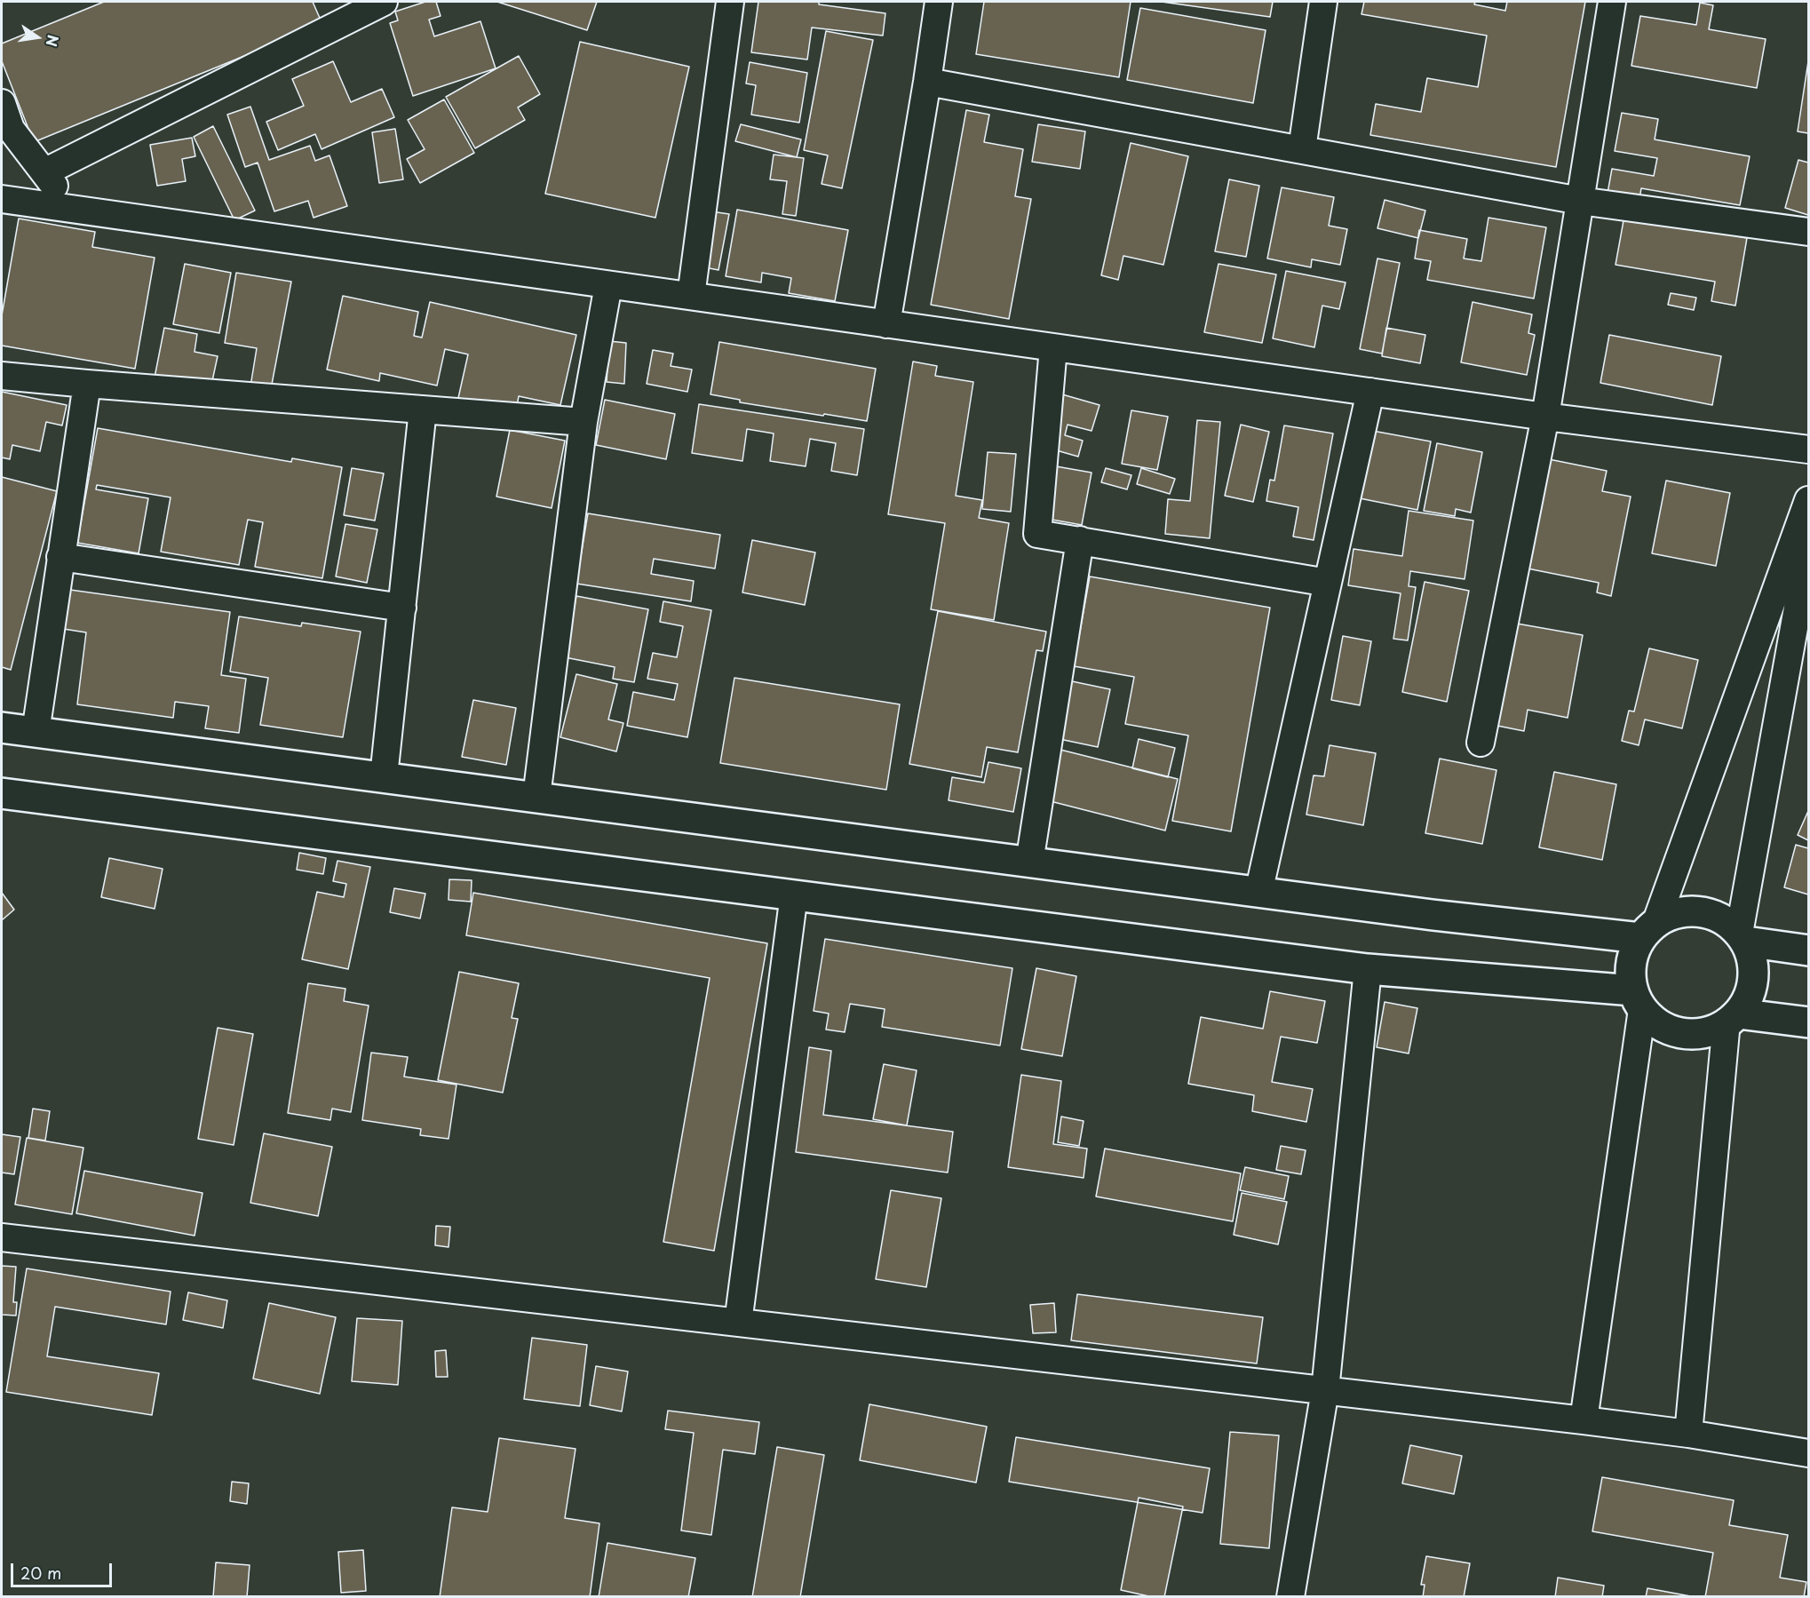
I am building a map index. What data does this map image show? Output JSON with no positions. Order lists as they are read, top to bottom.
{
  "scale_bar": "20 m",
  "north": "right"
}
